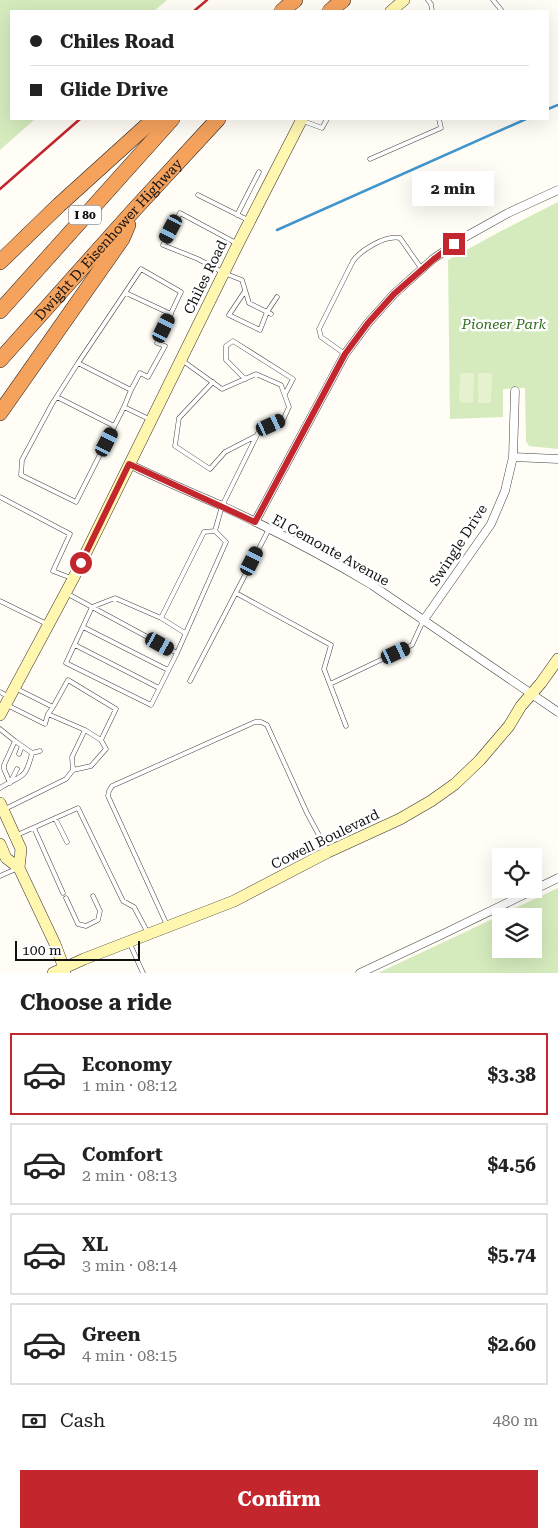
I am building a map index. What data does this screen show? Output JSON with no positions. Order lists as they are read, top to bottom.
{
  "streets": {
    "highway": ["I 80", "Dwight D. Eisenhower Highway"],
    "street": [
      "Chiles Road",
      "Swingle Drive",
      "El Cemonte Avenue",
      "Cowell Boulevard"
    ]
  },
  "crossings": [
    ["Chiles Road", "El Cemonte Avenue"],
    ["Swingle Drive", "El Cemonte Avenue"],
    ["El Cemonte Avenue", "Cowell Boulevard"]
  ],
  "parks": ["Pioneer Park"],
  "scale_bar": "100 m",
  "page": {
    "banner": ["Chiles Road", "Glide Drive"],
    "bubble": "2 min",
    "scale": "100 m",
    "heading": "Choose a ride",
    "list": [
      {
        "name": "Economy",
        "note": "1 min · 08:12",
        "value": "$3.38"
      },
      {
        "name": "Comfort",
        "note": "2 min · 08:13",
        "value": "$4.56"
      },
      {
        "name": "XL",
        "note": "3 min · 08:14",
        "value": "$5.74"
      },
      {
        "name": "Green",
        "note": "4 min · 08:15",
        "value": "$2.60"
      }
    ],
    "pay": ["Cash", "480 m"],
    "buttons": "Confirm"
  }
}
